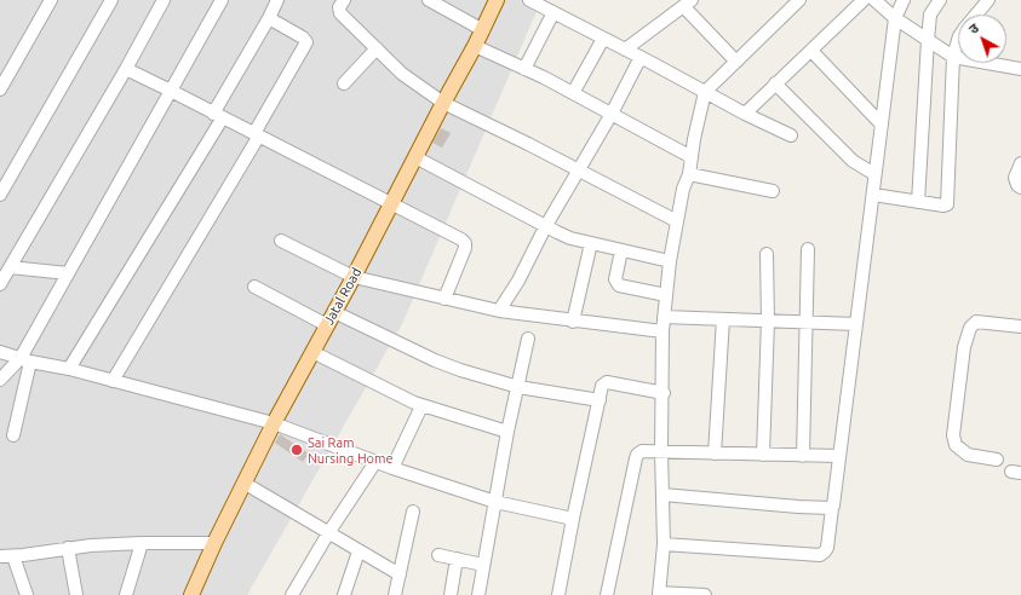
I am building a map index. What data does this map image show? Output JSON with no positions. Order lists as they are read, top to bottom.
{
  "streets": {
    "main road": ["Jatal Road"]
  },
  "places": ["Sai Ram Nursing Home"],
  "north": "top left"
}
